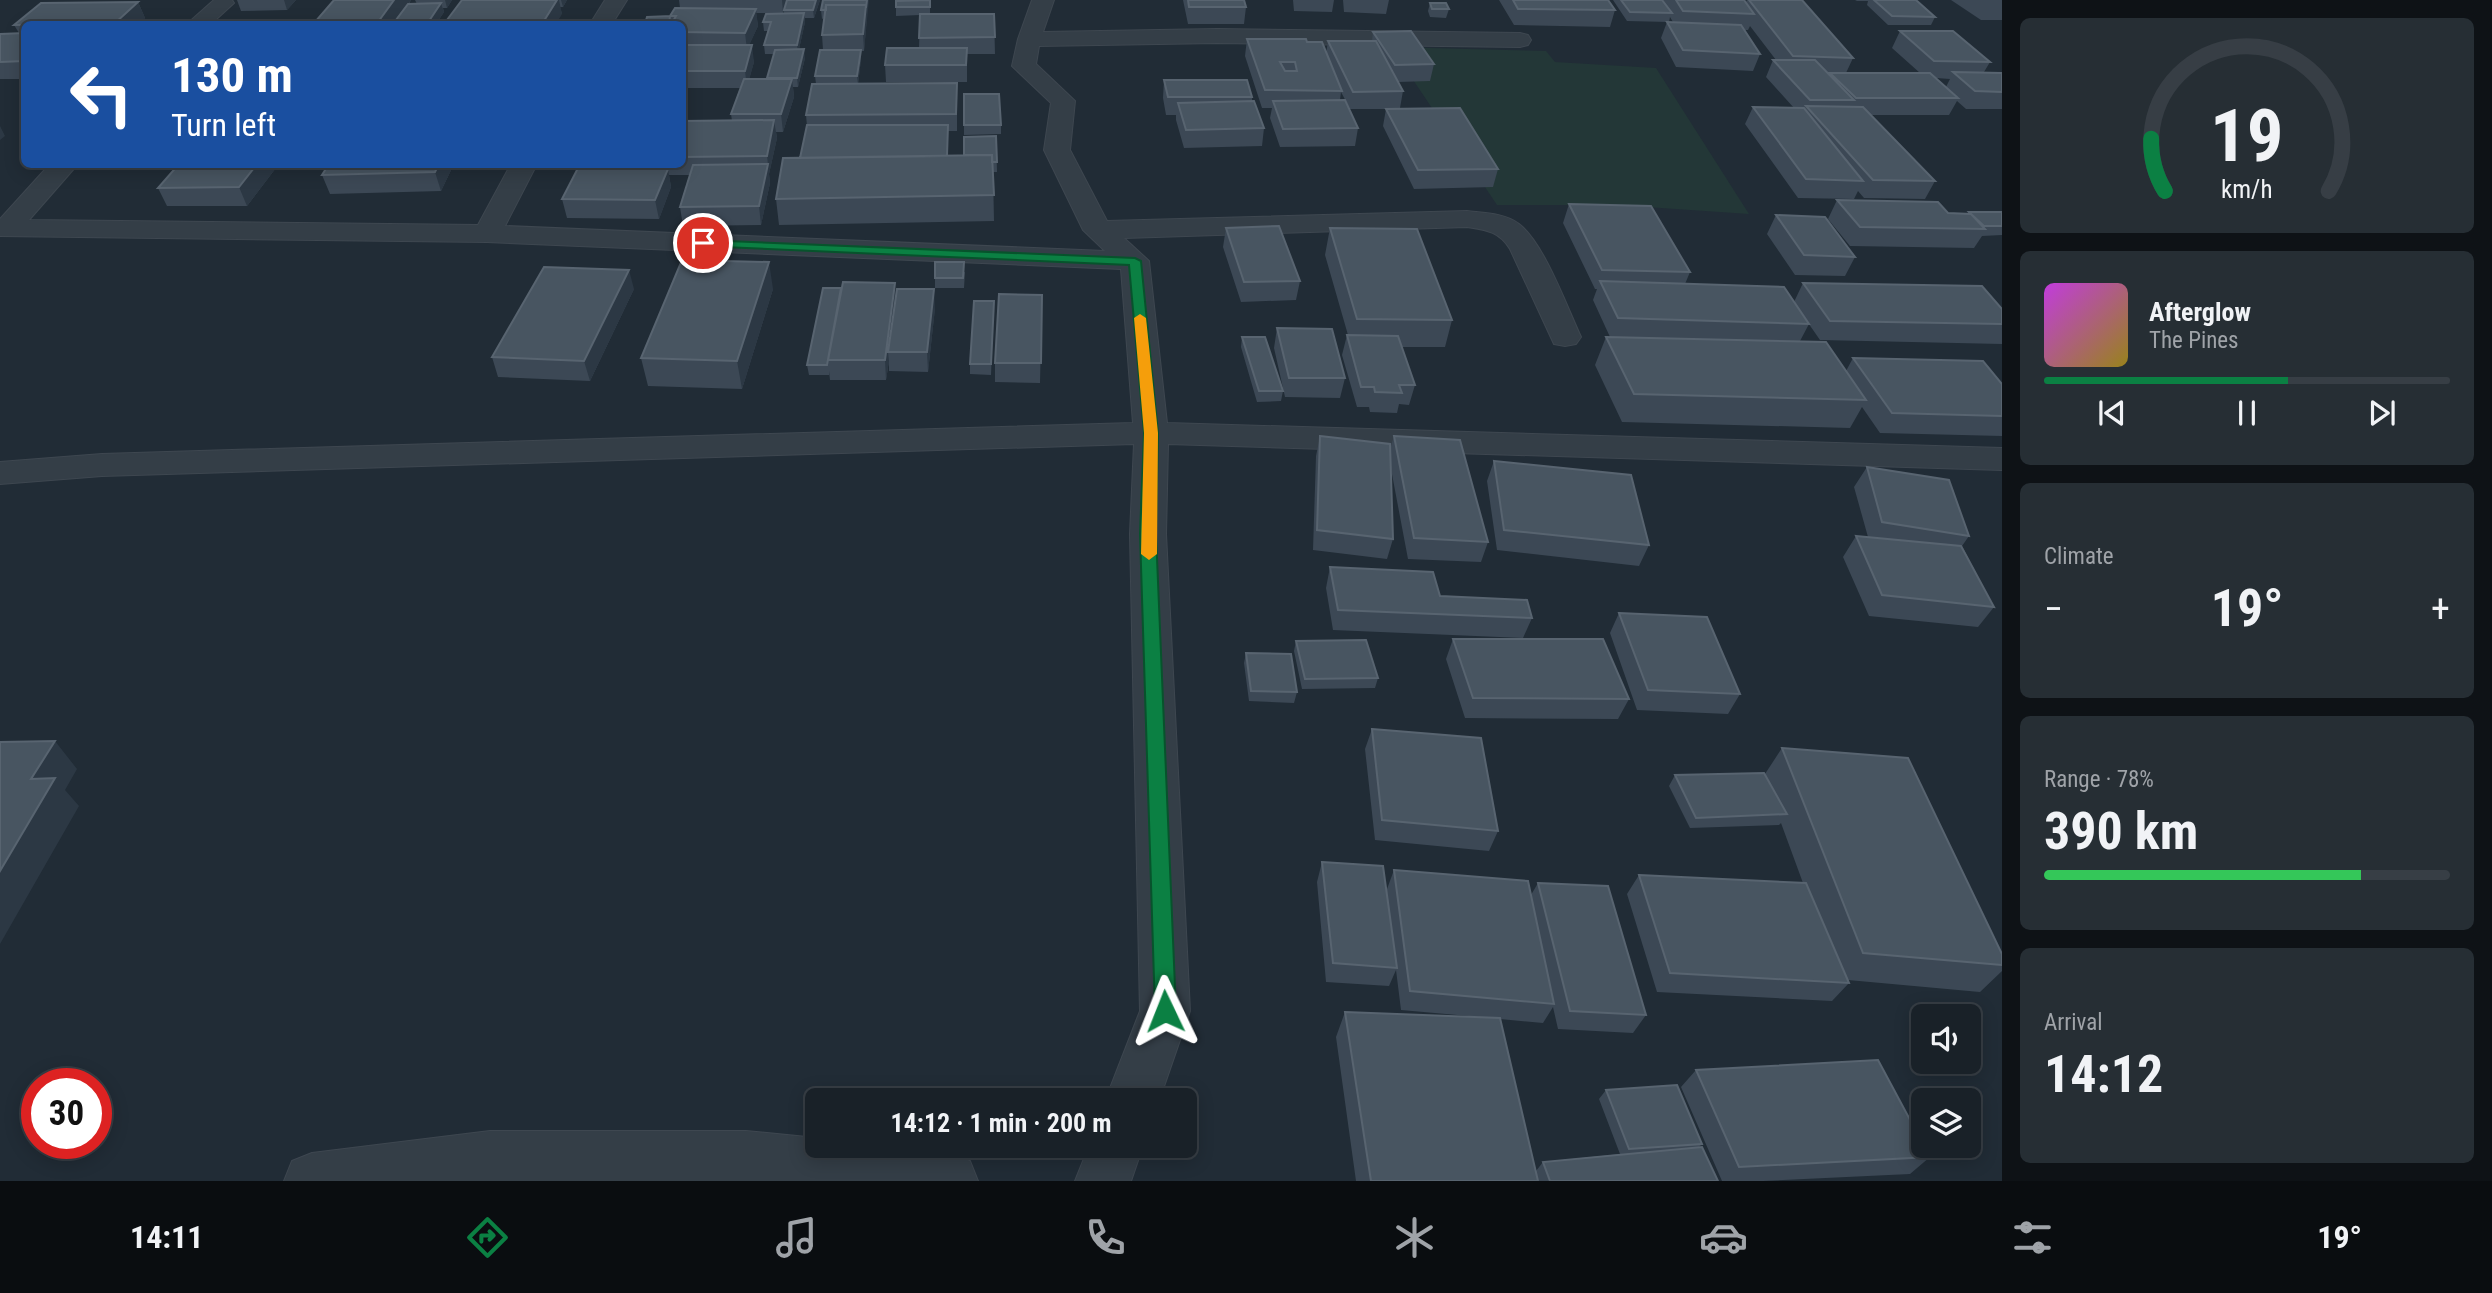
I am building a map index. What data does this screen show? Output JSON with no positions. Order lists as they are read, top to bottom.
{
  "page": {
    "turn": ["130 m", "Turn left"],
    "song": ["Afterglow", "The Pines"],
    "tile": [
      "Climate",
      ["Range · 78%", "390 km"],
      ["Arrival", "14:12"]
    ],
    "heat": ["−", "19°", "+"],
    "limit": "30",
    "trip": "14:12 · 1 min · 200 m",
    "tabs": ["14:11", "19°"],
    "gauge": ["19", "km/h"]
  }
}
